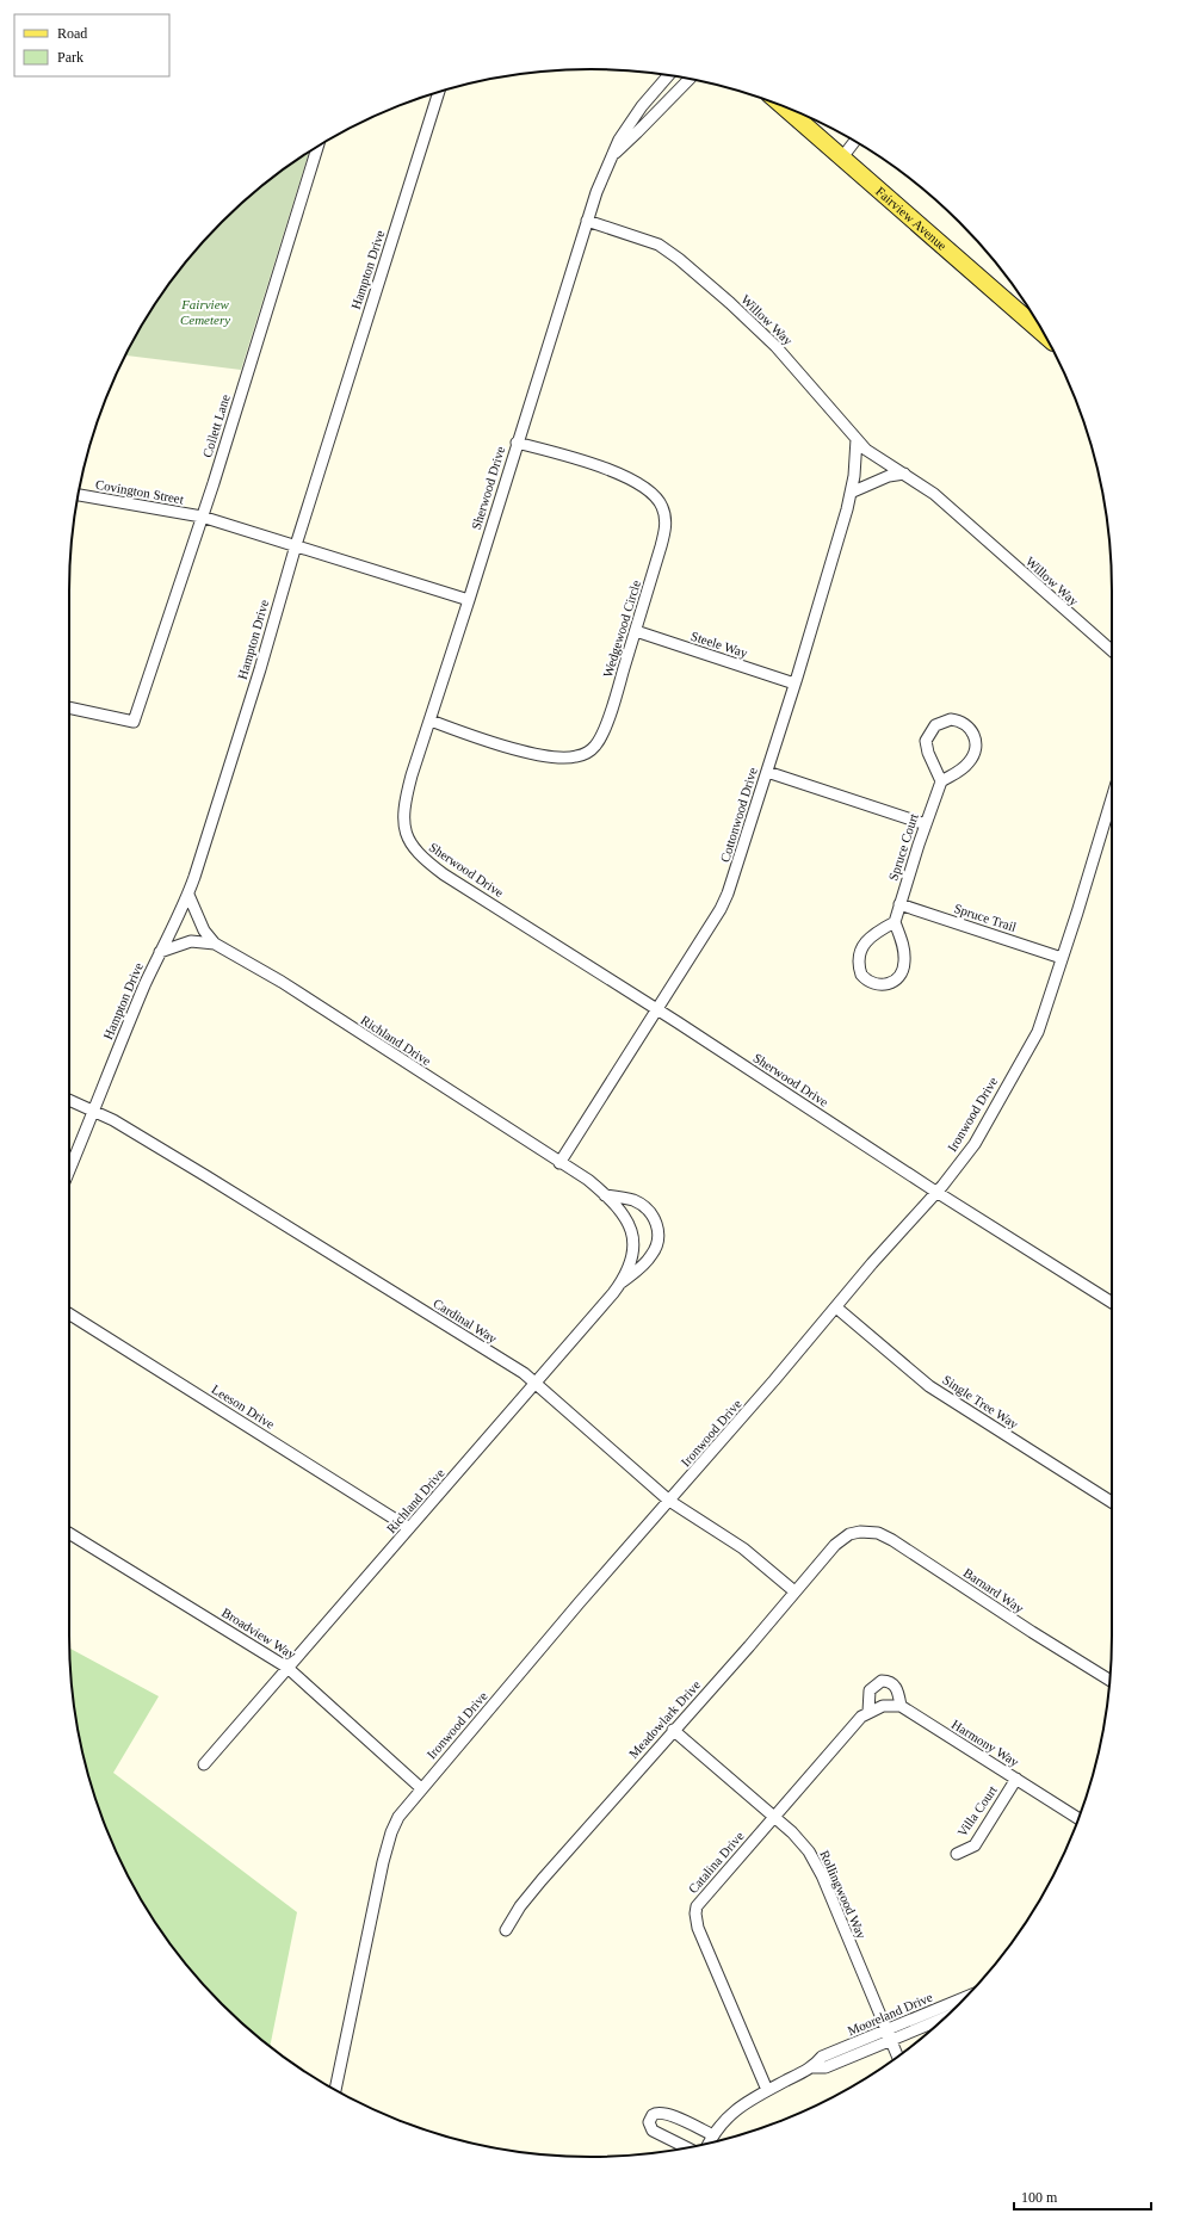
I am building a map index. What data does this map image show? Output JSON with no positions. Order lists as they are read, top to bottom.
{
  "streets": {
    "main road": ["Fairview Avenue"],
    "street": [
      "Hampton Drive",
      "Willow Way",
      "Collett Lane",
      "Sherwood Drive",
      "Covington Street",
      "Wedgewood Circle",
      "Steele Way",
      "Cottonwood Drive",
      "Spruce Court",
      "Spruce Trail",
      "Richland Drive",
      "Ironwood Drive",
      "Cardinal Way",
      "Single Tree Way",
      "Leeson Drive",
      "Barnard Way",
      "Broadview Way",
      "Meadowlark Drive",
      "Harmony Way",
      "Villa Court",
      "Catalina Drive",
      "Rollingwood Way",
      "Mooreland Drive"
    ]
  },
  "crossings": [
    ["Hampton Drive", "Covington Street"],
    ["Hampton Drive", "Richland Drive"],
    ["Hampton Drive", "Cardinal Way"],
    ["Willow Way", "Sherwood Drive"],
    ["Willow Way", "Cottonwood Drive"],
    ["Collett Lane", "Covington Street"],
    ["Sherwood Drive", "Covington Street"],
    ["Sherwood Drive", "Wedgewood Circle"],
    ["Sherwood Drive", "Cottonwood Drive"],
    ["Sherwood Drive", "Ironwood Drive"],
    ["Wedgewood Circle", "Steele Way"],
    ["Steele Way", "Cottonwood Drive"],
    ["Cottonwood Drive", "Richland Drive"],
    ["Spruce Court", "Spruce Trail"],
    ["Spruce Trail", "Ironwood Drive"],
    ["Richland Drive", "Cardinal Way"],
    ["Richland Drive", "Leeson Drive"],
    ["Richland Drive", "Broadview Way"],
    ["Ironwood Drive", "Cardinal Way"],
    ["Ironwood Drive", "Single Tree Way"],
    ["Ironwood Drive", "Broadview Way"],
    ["Cardinal Way", "Meadowlark Drive"],
    ["Barnard Way", "Meadowlark Drive"],
    ["Meadowlark Drive", "Rollingwood Way"],
    ["Harmony Way", "Villa Court"],
    ["Catalina Drive", "Rollingwood Way"],
    ["Catalina Drive", "Mooreland Drive"],
    ["Rollingwood Way", "Mooreland Drive"]
  ],
  "parks": ["Fairview Cemetery"],
  "legend": ["Road", "Park"],
  "scale_bar": "100 m"
}
